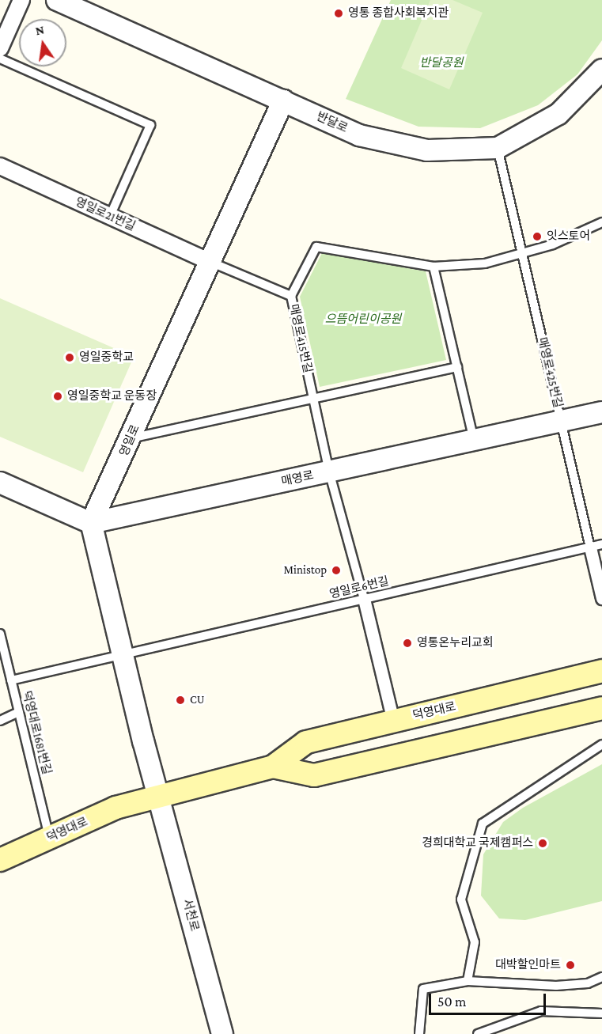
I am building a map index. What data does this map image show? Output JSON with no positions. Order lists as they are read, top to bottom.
{
  "streets": {
    "main road": ["덕영대로"],
    "street": [
      "반달로",
      "영일로21번길",
      "매영로415번길",
      "매영로425번길",
      "영일로",
      "매영로",
      "서천로"
    ],
    "lane": ["영일로6번길", "덕영대로1681번길"]
  },
  "crossings": [
    ["반달로", "매영로425번길"],
    ["반달로", "영일로"],
    ["영일로21번길", "영일로"],
    ["매영로415번길", "매영로425번길"],
    ["매영로415번길", "매영로"],
    ["매영로415번길", "영일로6번길"],
    ["매영로415번길", "덕영대로"],
    ["매영로425번길", "매영로"],
    ["매영로425번길", "영일로6번길"],
    ["영일로", "매영로"],
    ["영일로6번길", "덕영대로1681번길"],
    ["덕영대로", "덕영대로1681번길"],
    ["덕영대로", "서천로"]
  ],
  "parks": ["반달공원", "으뜸어린이공원"],
  "places": [
    "영통 종합사회복지관",
    "잇스토어",
    "영일중학교",
    "영일중학교 운동장",
    "Ministop",
    "영통온누리교회",
    "CU",
    "경희대학교 국제캠퍼스",
    "대박할인마트"
  ],
  "scale_bar": "50 m",
  "north": "top"
}
